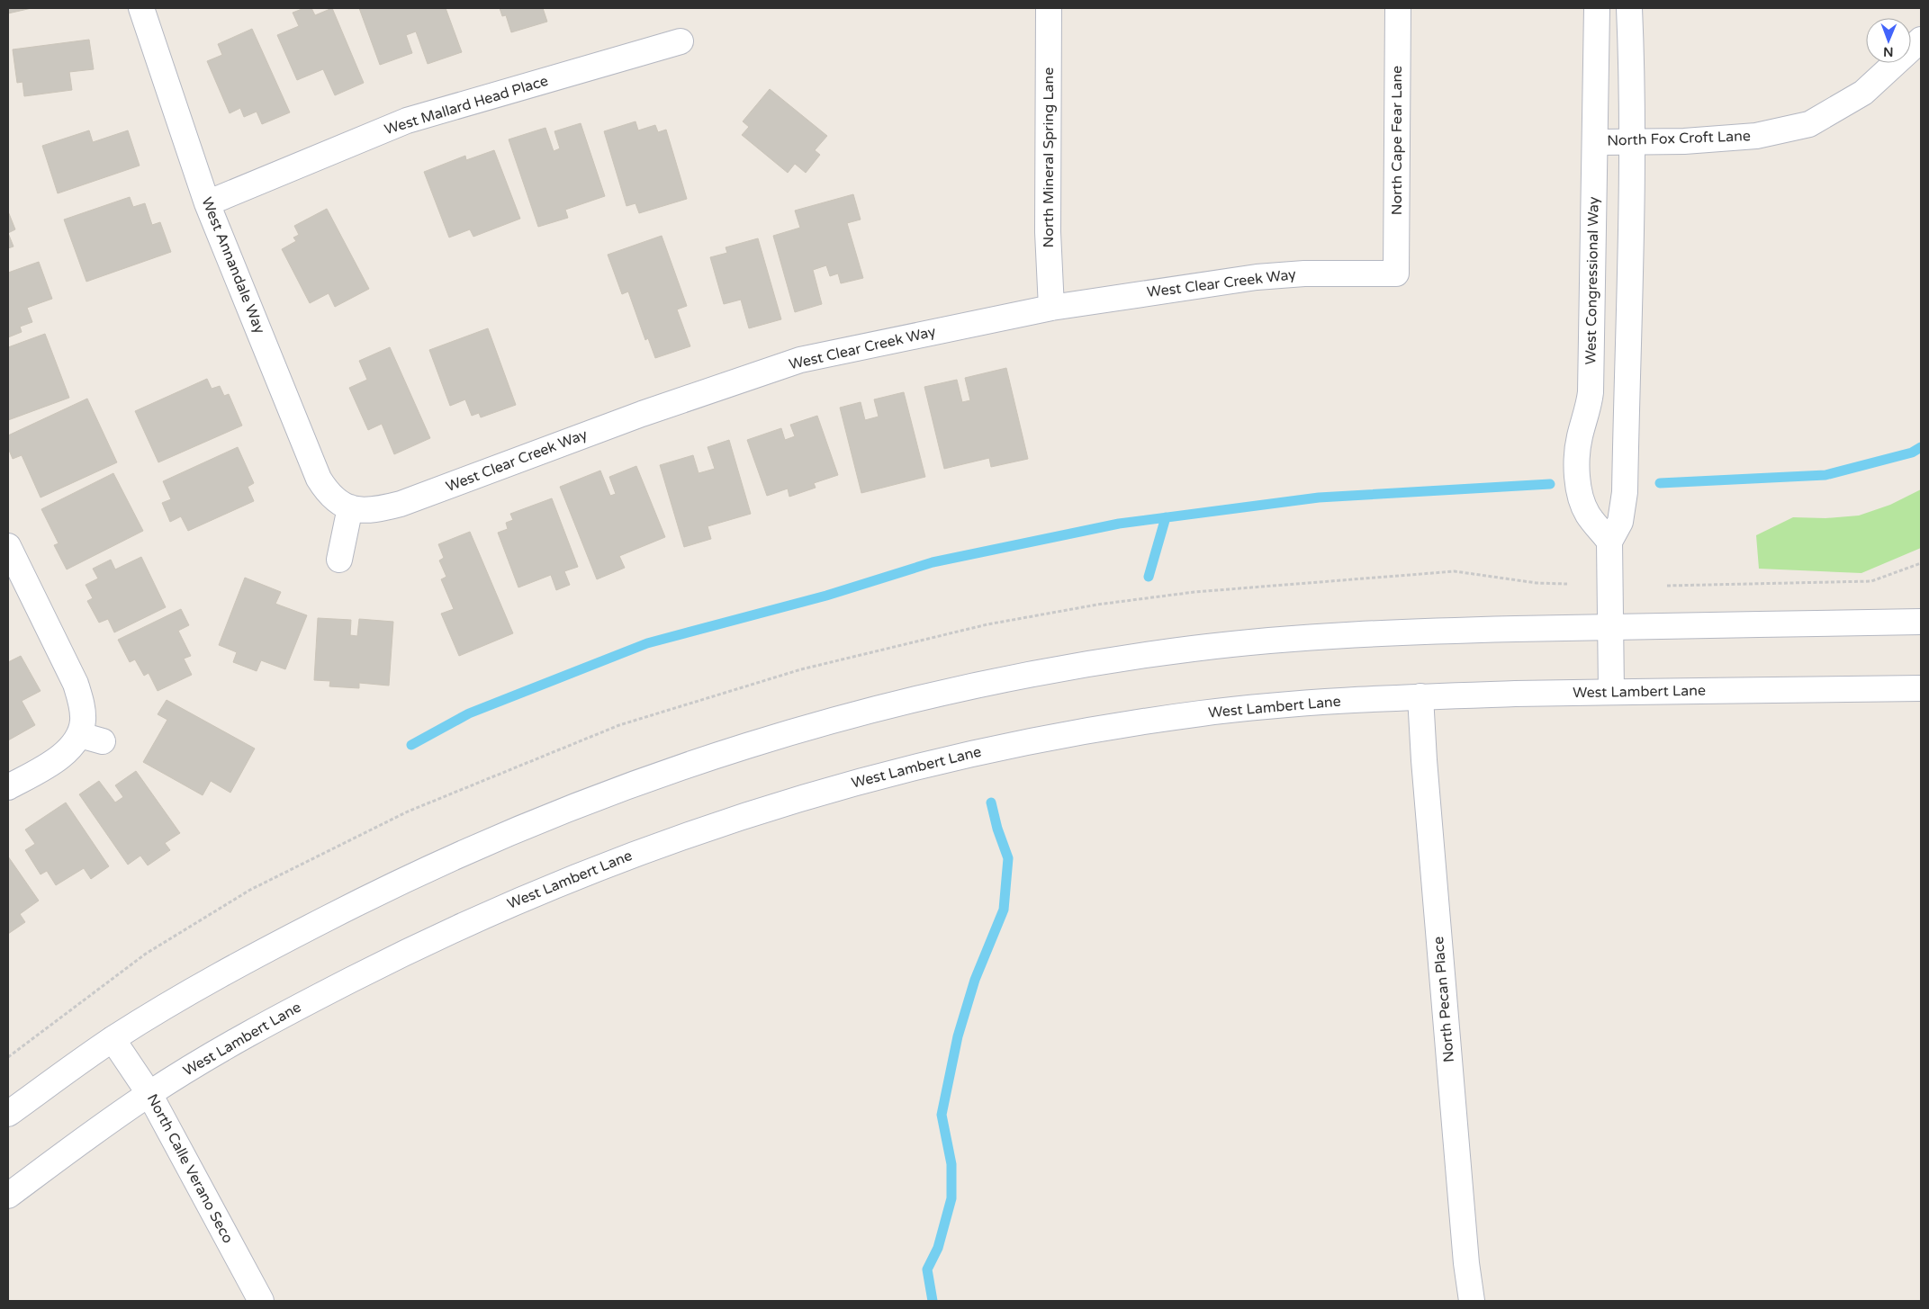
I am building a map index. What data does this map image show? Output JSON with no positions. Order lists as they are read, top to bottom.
{
  "streets": {
    "street": [
      "West Mallard Head Place",
      "North Fox Croft Lane",
      "North Cape Fear Lane",
      "North Mineral Spring Lane",
      "West Annandale Way",
      "West Congressional Way",
      "West Clear Creek Way",
      "West Lambert Lane",
      "North Pecan Place",
      "North Calle Verano Seco"
    ]
  },
  "crossings": [
    ["West Mallard Head Place", "West Annandale Way"],
    ["North Fox Croft Lane", "West Congressional Way"],
    ["North Cape Fear Lane", "West Clear Creek Way"],
    ["North Mineral Spring Lane", "West Clear Creek Way"],
    ["West Annandale Way", "West Clear Creek Way"],
    ["West Lambert Lane", "North Pecan Place"],
    ["West Lambert Lane", "North Calle Verano Seco"]
  ],
  "north": "bottom"
}
